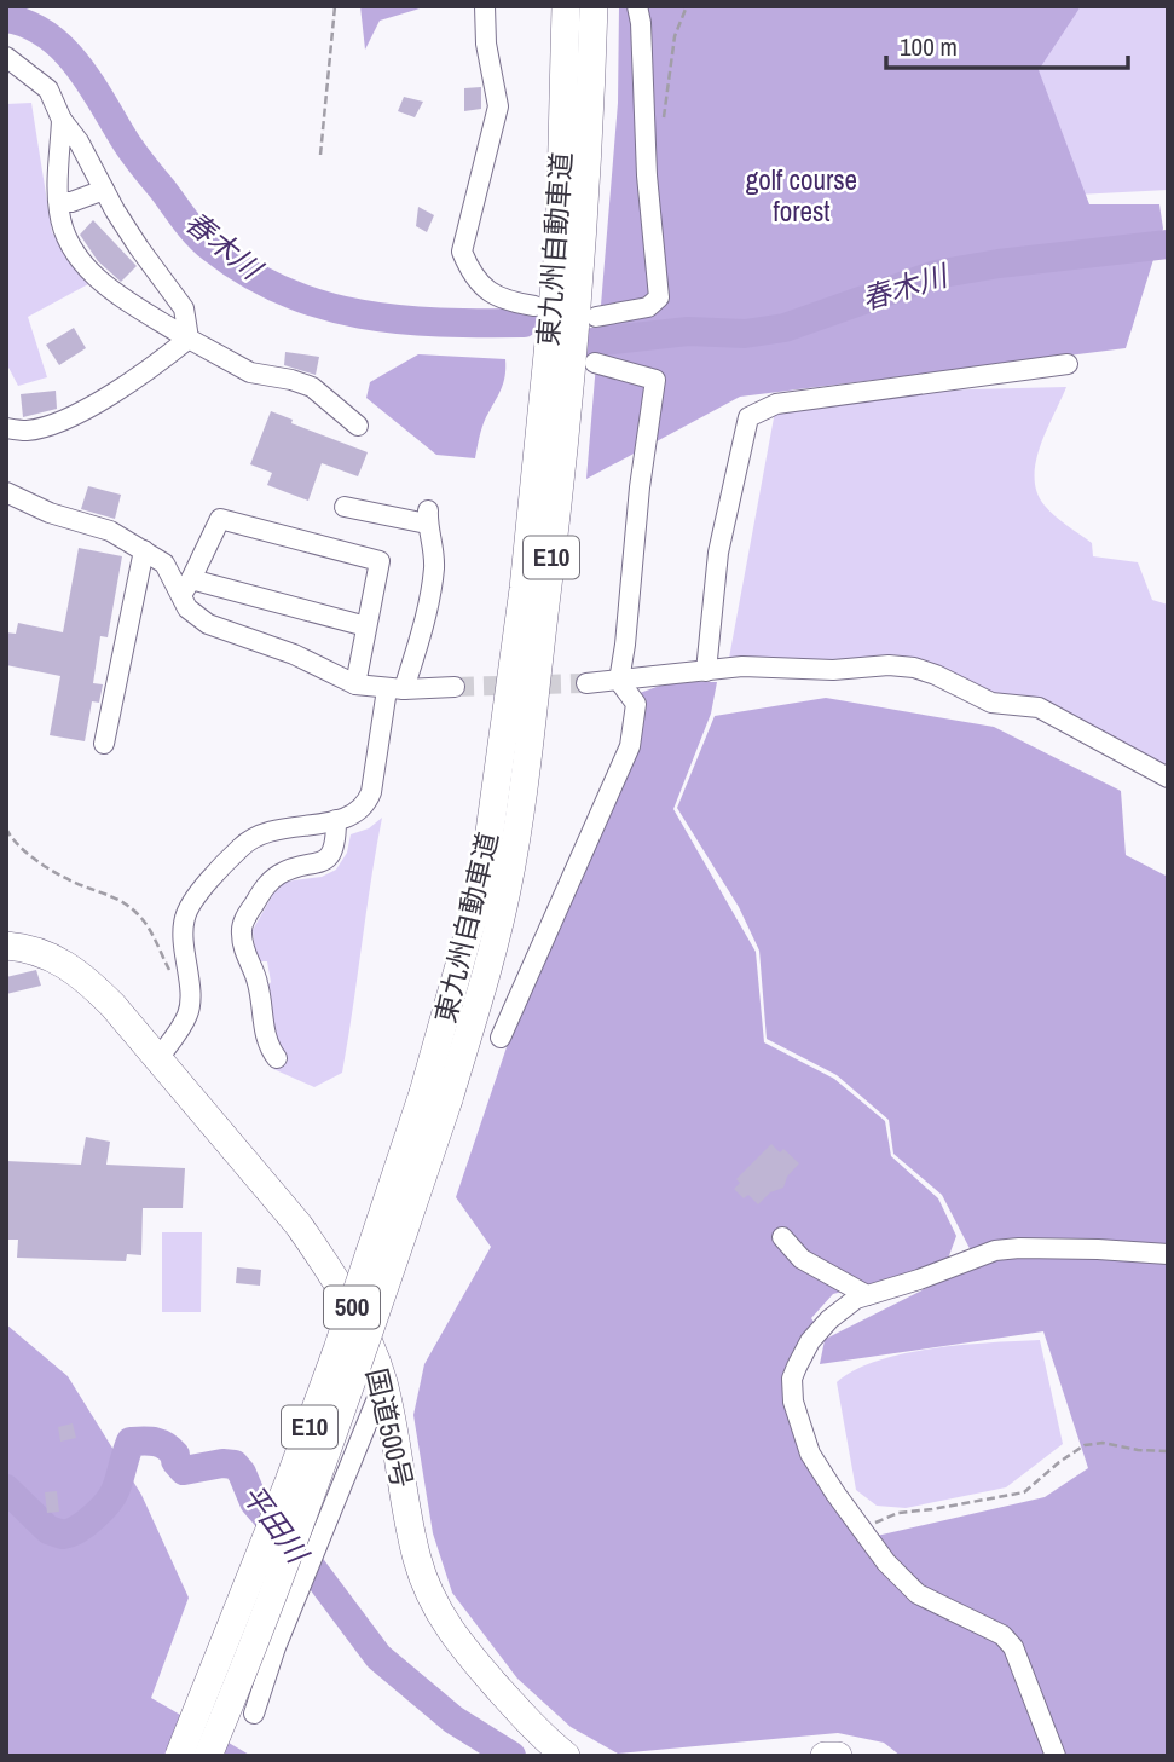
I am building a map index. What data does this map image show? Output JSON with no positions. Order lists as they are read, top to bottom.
{
  "streets": {
    "highway": [
      "東九州自動車道",
      "E10",
      "500",
      "国道500号"
    ]
  },
  "water": ["春木川", "平田川"],
  "parks": ["golf course forest"],
  "scale_bar": "100 m"
}
